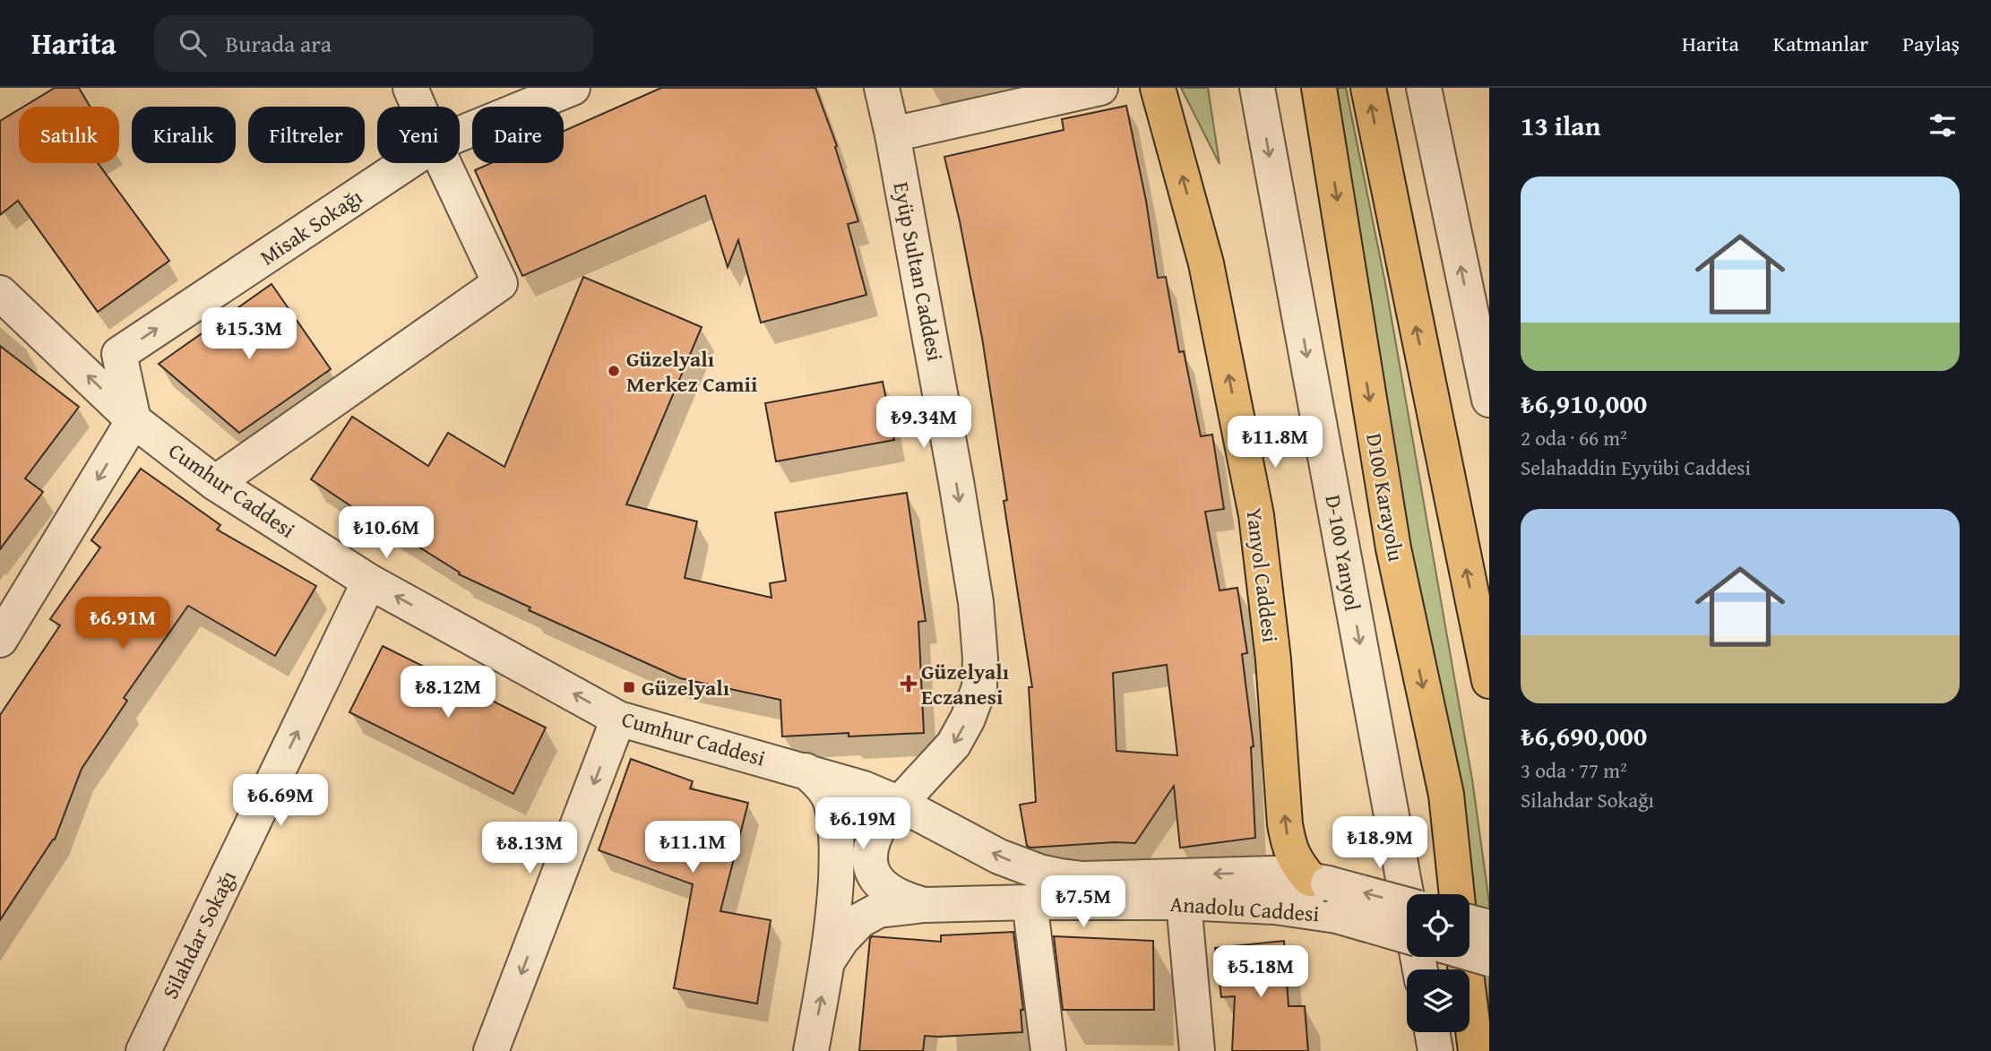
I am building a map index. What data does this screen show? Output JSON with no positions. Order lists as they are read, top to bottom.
{
  "streets": {
    "main road": ["D100 Karayolu", "Yanyol Caddesi"],
    "street": [
      "Misak Sokağı",
      "Eyüp Sultan Caddesi",
      "Cumhur Caddesi",
      "D-100 Yanyol",
      "Anadolu Caddesi",
      "Silahdar Sokağı"
    ]
  },
  "crossings": [
    ["Misak Sokağı", "Cumhur Caddesi"],
    ["Eyüp Sultan Caddesi", "Anadolu Caddesi"],
    ["Cumhur Caddesi", "Anadolu Caddesi"],
    ["Cumhur Caddesi", "Silahdar Sokağı"],
    ["Yanyol Caddesi", "Anadolu Caddesi"]
  ],
  "one_way": ["Misak Sokağı", "Eyüp Sultan Caddesi", "Cumhur Caddesi"],
  "places": {
    "other": ["Güzelyalı Merkez Camii"],
    "health": ["Güzelyalı Eczanesi"],
    "transit": ["Güzelyalı"]
  },
  "page": {
    "header": "Harita",
    "search": "Burada ara",
    "nav": ["Harita", "Katmanlar", "Paylaş"],
    "heading": "13 ilan",
    "chip": [
      "Satılık",
      "Kiralık",
      "Filtreler",
      "Yeni",
      "Daire"
    ],
    "list": [
      {
        "name": "₺6,910,000",
        "note": "2 oda · 66 m² · Selahaddin Eyyübi Caddesi"
      },
      {
        "name": "₺6,690,000",
        "note": "3 oda · 77 m² · Silahdar Sokağı"
      }
    ],
    "price": [
      "₺15.3M",
      "₺9.34M",
      "₺11.8M",
      "₺10.6M",
      "₺6.91M",
      "₺8.12M",
      "₺6.69M",
      "₺6.19M",
      "₺18.9M",
      "₺11.1M",
      "₺8.13M",
      "₺7.5M",
      "₺5.18M"
    ]
  }
}
